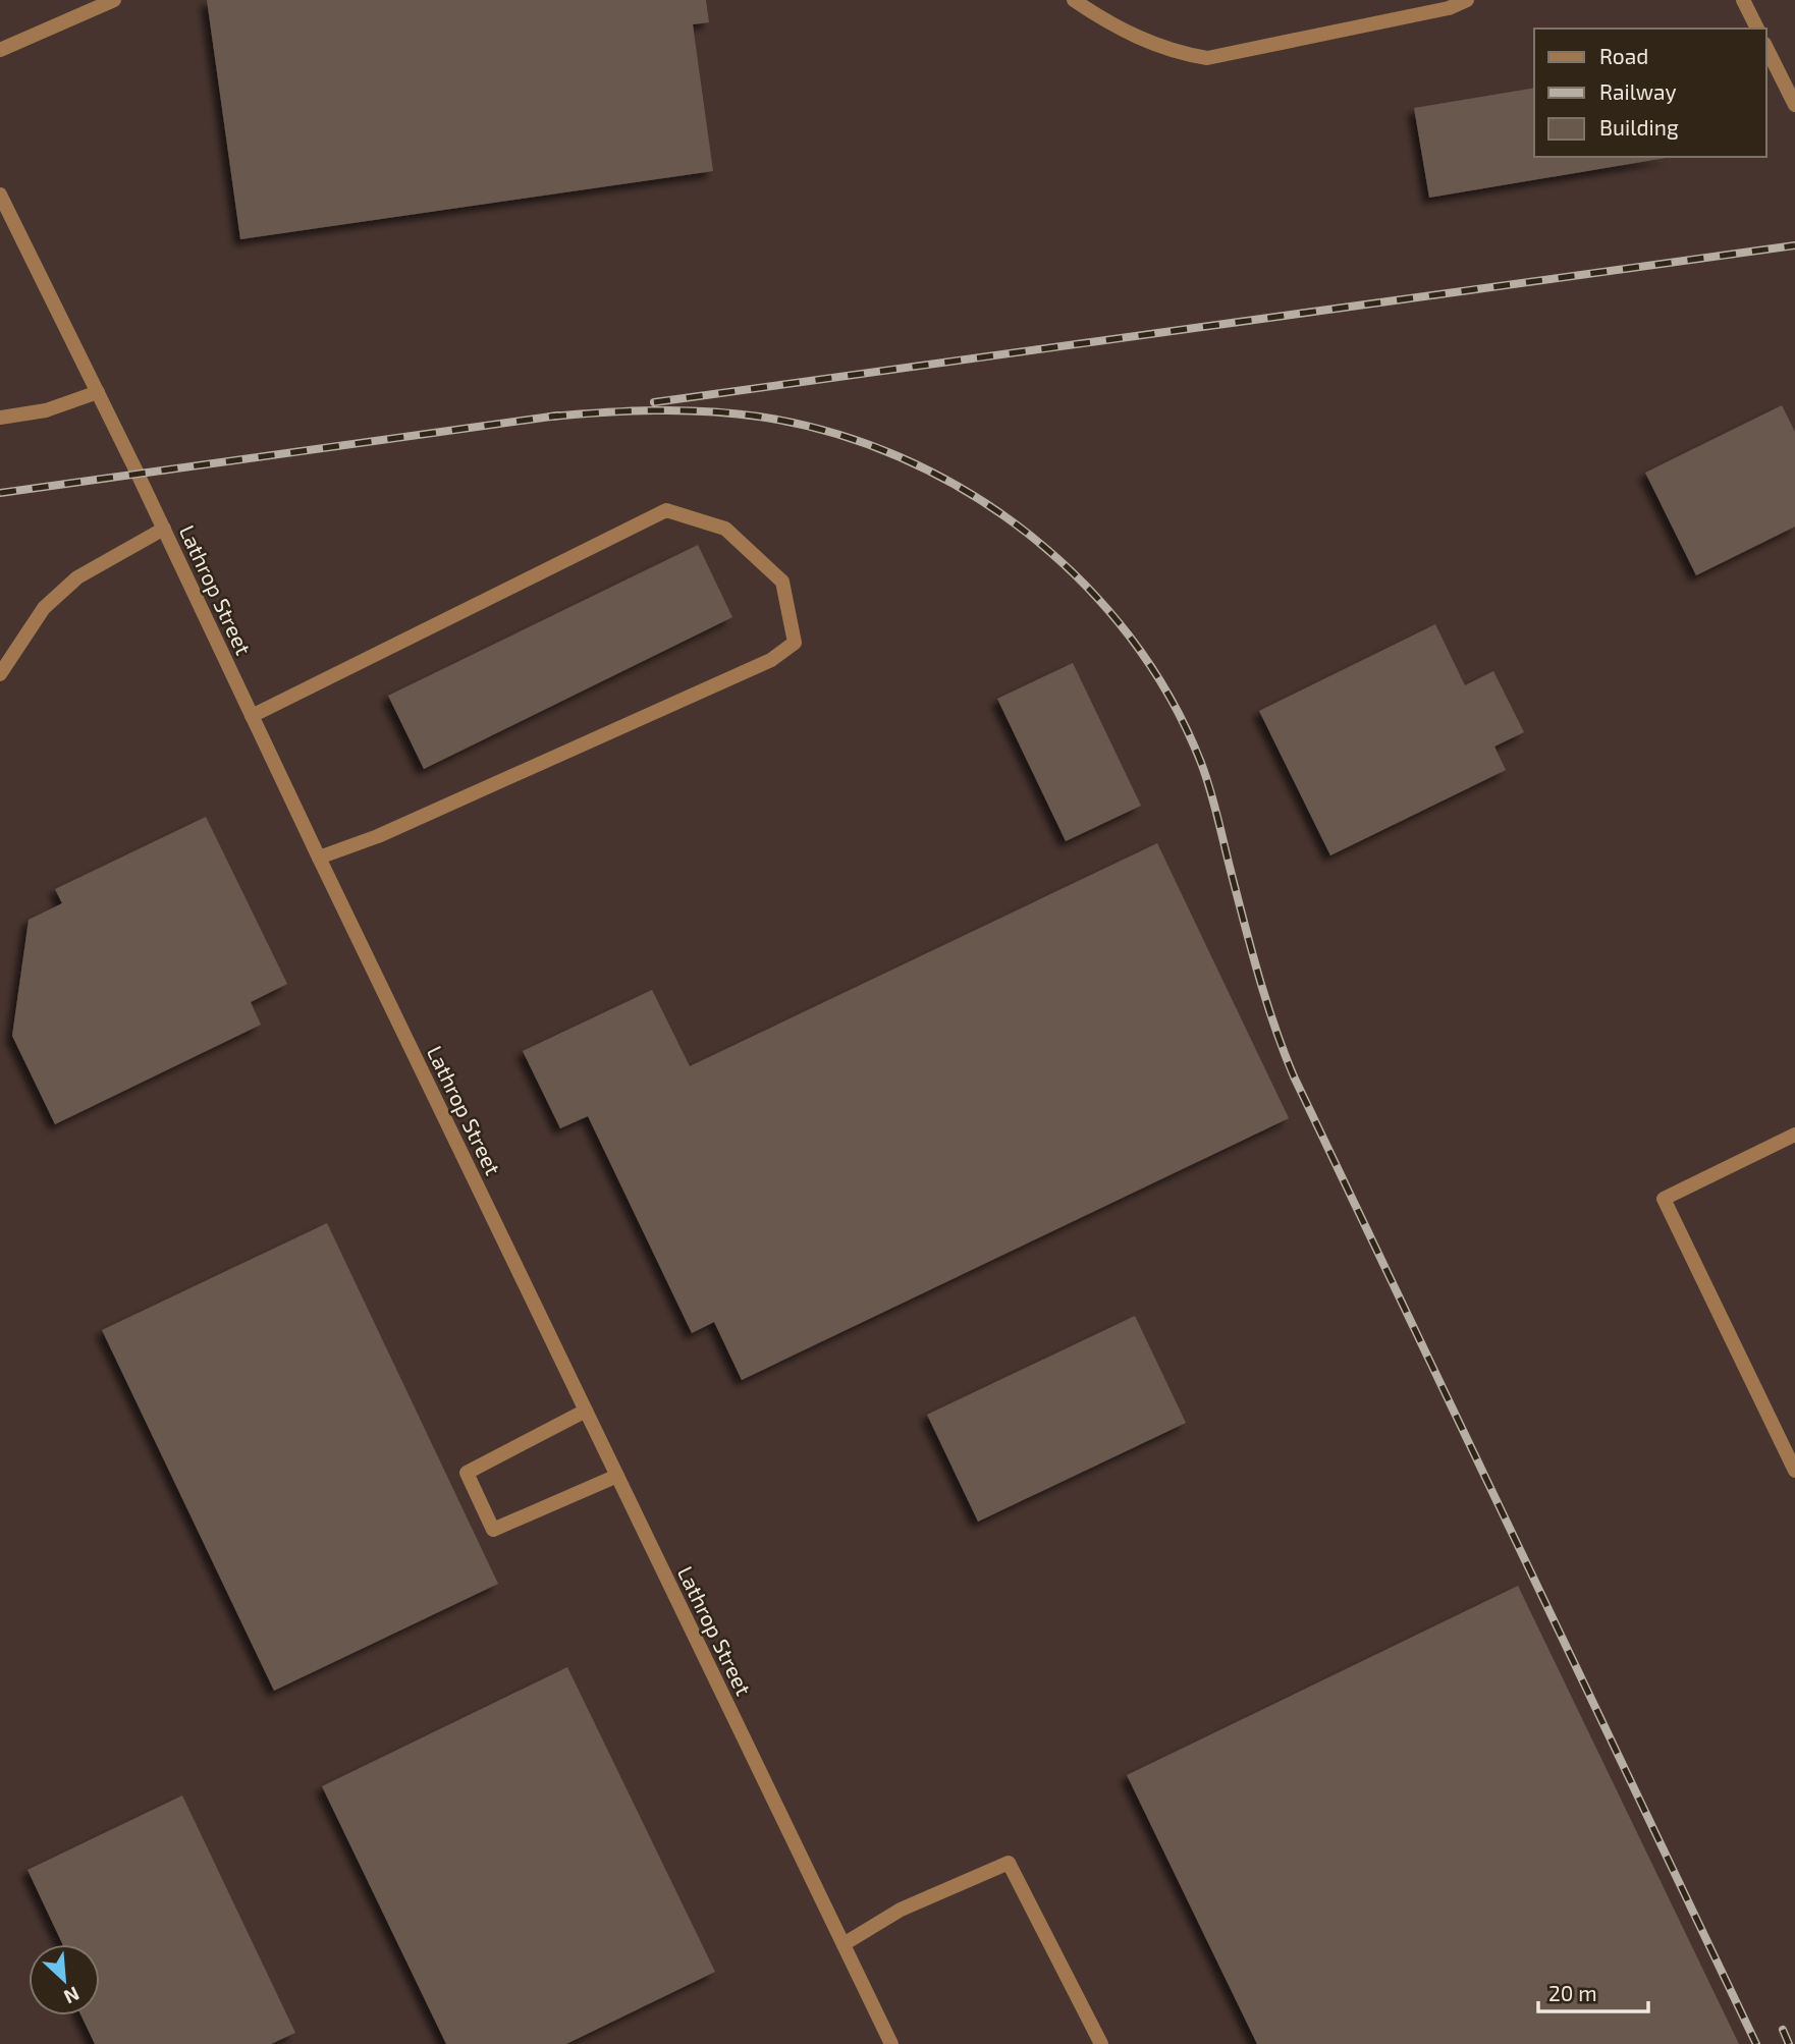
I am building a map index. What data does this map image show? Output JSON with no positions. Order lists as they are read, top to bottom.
{
  "streets": {
    "street": ["Lathrop Street"]
  },
  "legend": ["Road", "Railway", "Building"],
  "scale_bar": "20 m",
  "north": "bottom right"
}
